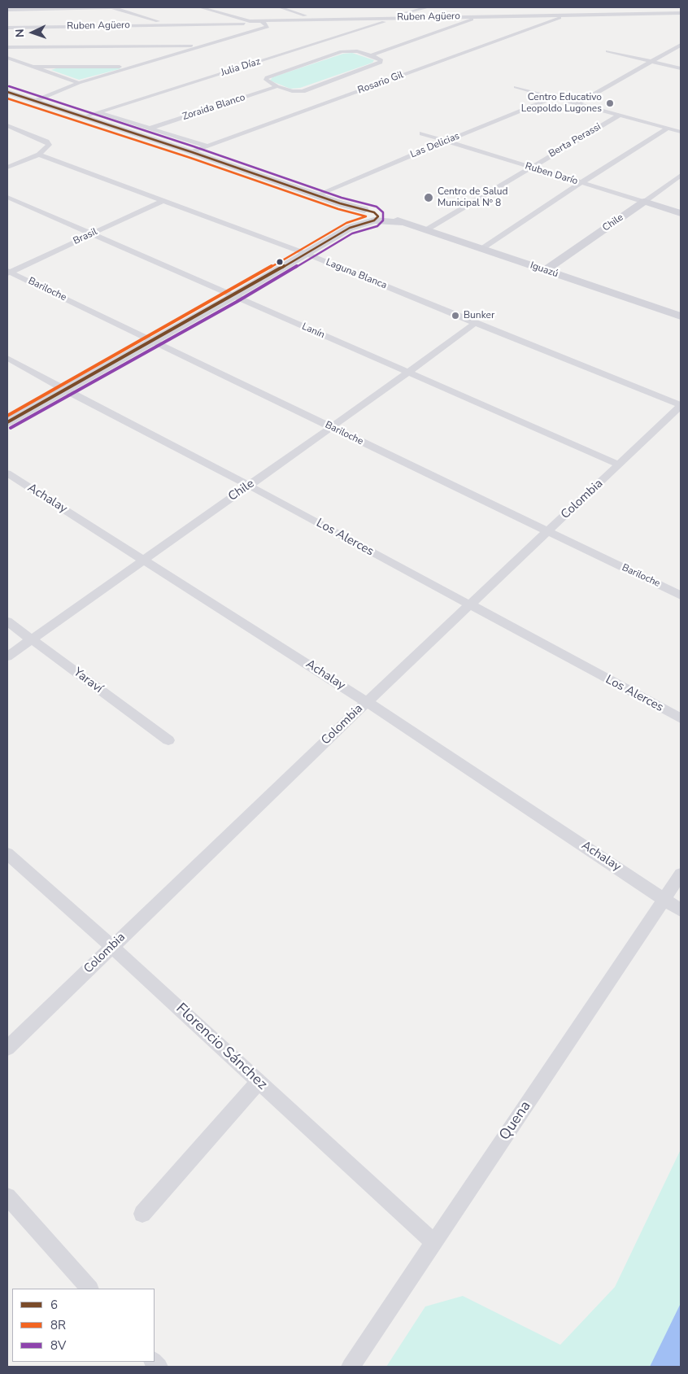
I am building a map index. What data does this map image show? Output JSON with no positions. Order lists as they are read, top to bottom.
{
  "streets": {
    "main road": ["Ruben Darío", "Chile", "Iguazú"],
    "street": [
      "Ruben Agüero",
      "Julia Díaz",
      "Rosario Gil",
      "Zoraida Blanco",
      "Berta Perassi",
      "Las Delicias",
      "Brasil",
      "Laguna Blanca",
      "Bariloche",
      "Lanín",
      "Achalay",
      "Colombia",
      "Los Alerces",
      "Yaraví",
      "Florencio Sánchez",
      "Quena"
    ]
  },
  "crossings": [
    ["Ruben Agüero", "Julia Díaz"],
    ["Ruben Agüero", "Rosario Gil"],
    ["Berta Perassi", "Ruben Darío"],
    ["Berta Perassi", "Iguazú"],
    ["Las Delicias", "Ruben Darío"],
    ["Ruben Darío", "Chile"],
    ["Chile", "Iguazú"],
    ["Chile", "Laguna Blanca"],
    ["Chile", "Bariloche"],
    ["Chile", "Lanín"],
    ["Chile", "Achalay"],
    ["Chile", "Los Alerces"],
    ["Chile", "Yaraví"],
    ["Brasil", "Laguna Blanca"],
    ["Brasil", "Bariloche"],
    ["Brasil", "Lanín"],
    ["Laguna Blanca", "Colombia"],
    ["Bariloche", "Colombia"],
    ["Lanín", "Colombia"],
    ["Achalay", "Colombia"],
    ["Achalay", "Quena"],
    ["Colombia", "Los Alerces"],
    ["Colombia", "Florencio Sánchez"],
    ["Florencio Sánchez", "Quena"]
  ],
  "places": ["Centro Educativo Leopoldo Lugones", "Centro de Salud Municipal Nº 8", "Bunker"],
  "lines": ["transit line 8V", "transit line 6", "transit line 8R"],
  "legend": ["6", "8R", "8V"],
  "north": "left"
}
